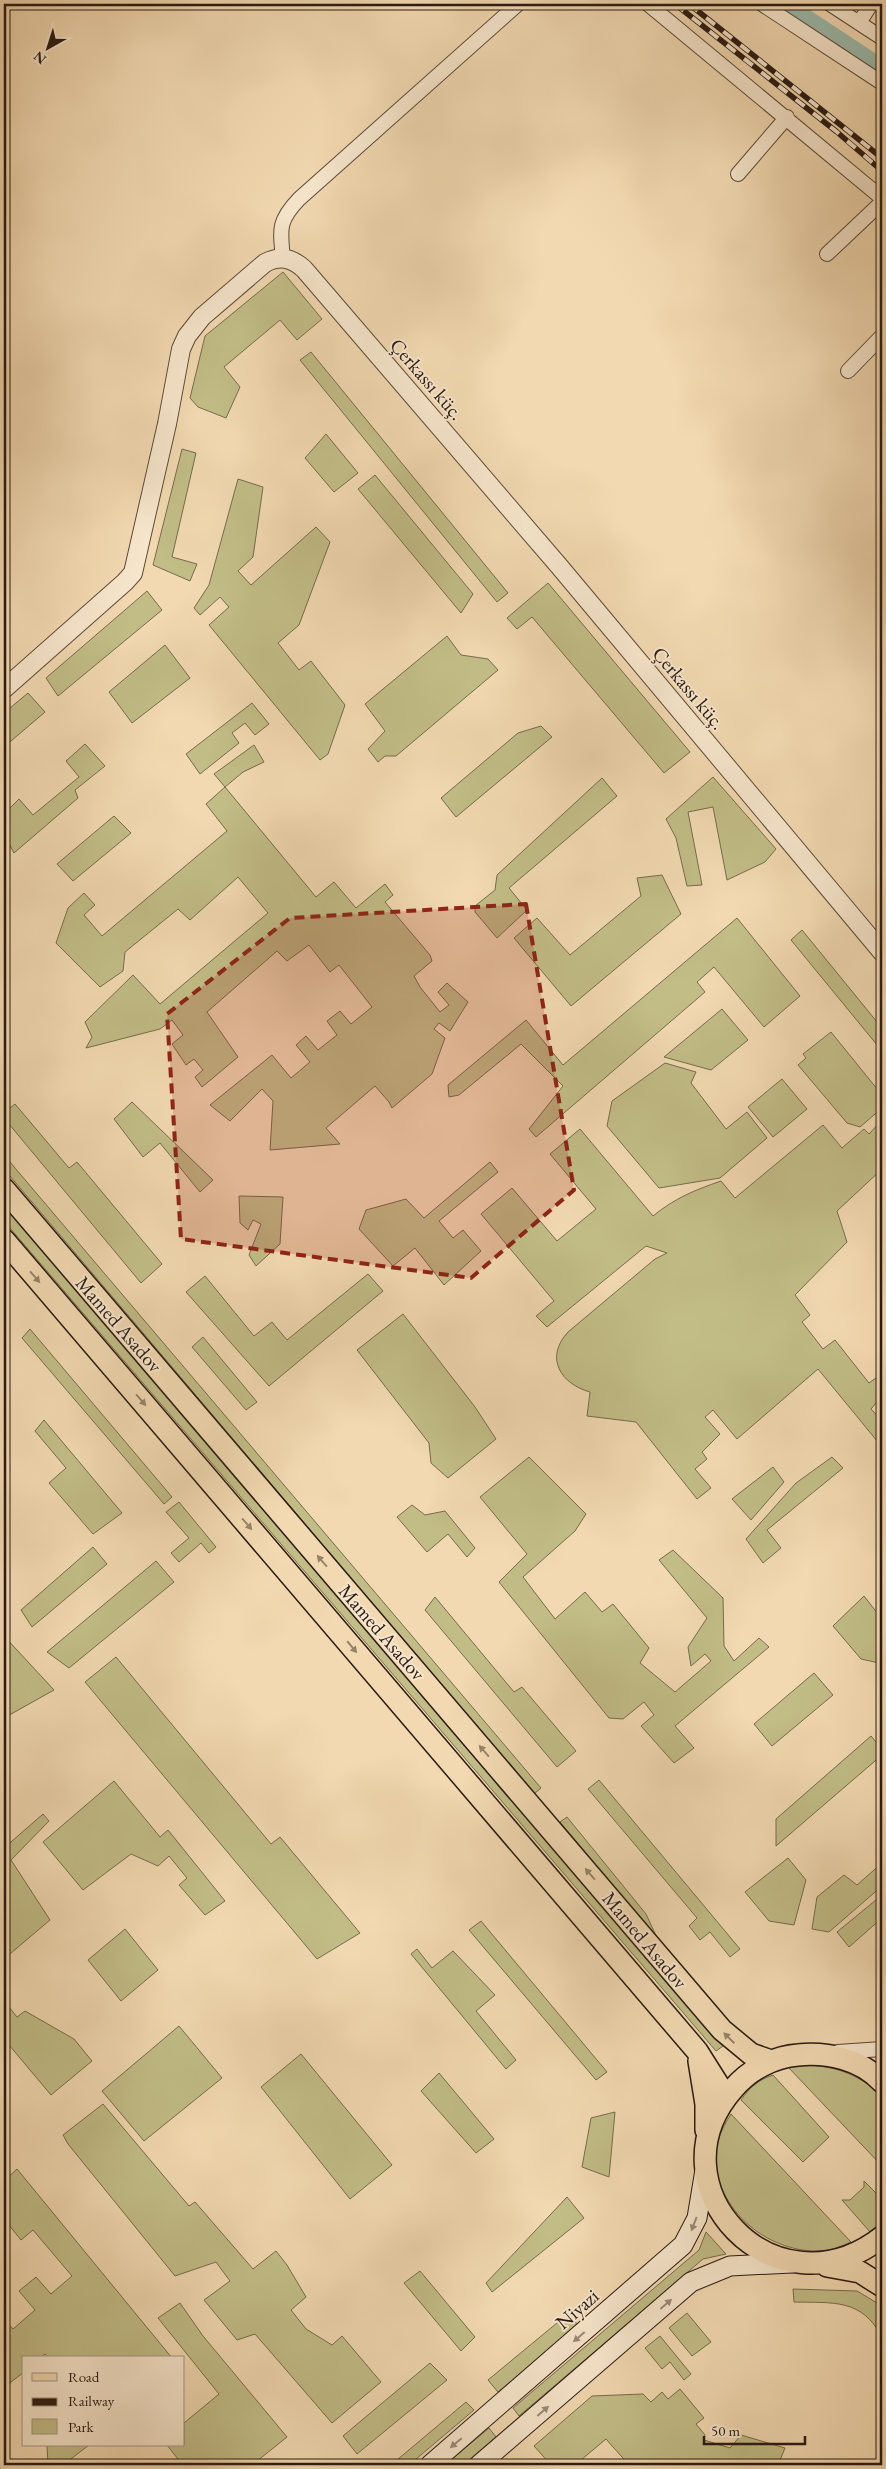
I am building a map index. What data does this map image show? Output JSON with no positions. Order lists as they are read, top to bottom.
{
  "streets": {
    "main road": ["Mamed Asadov", "Niyazi"],
    "street": ["Çerkassı küç."]
  },
  "legend": ["Road", "Railway", "Park"],
  "scale_bar": "50 m",
  "north": "bottom left"
}
